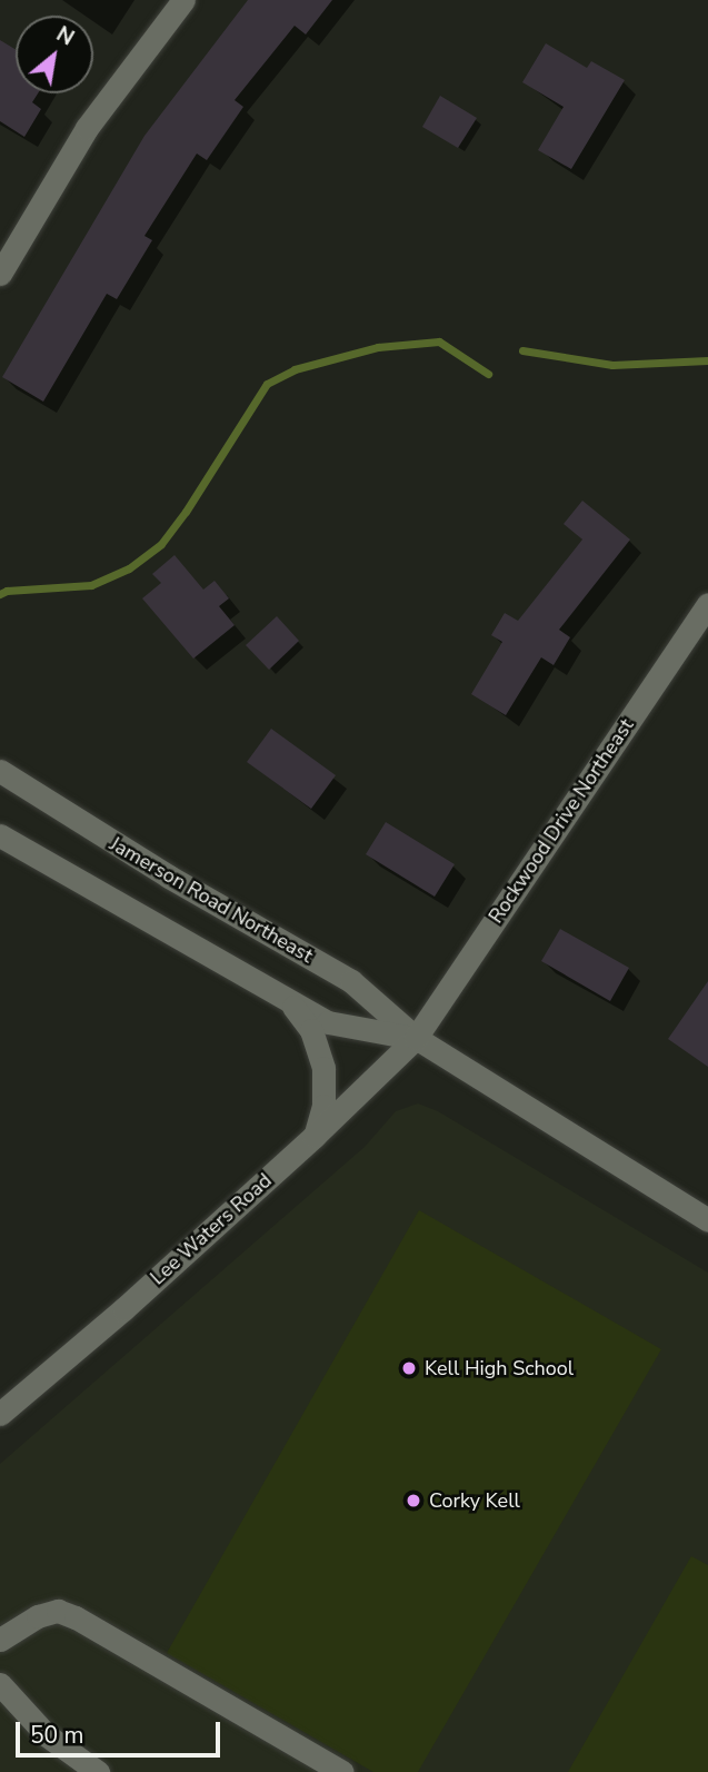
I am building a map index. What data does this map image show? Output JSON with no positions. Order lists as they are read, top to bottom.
{
  "streets": {
    "street": ["Rockwood Drive Northeast", "Jamerson Road Northeast", "Lee Waters Road"]
  },
  "crossings": [
    ["Rockwood Drive Northeast", "Jamerson Road Northeast"],
    ["Rockwood Drive Northeast", "Lee Waters Road"],
    ["Jamerson Road Northeast", "Lee Waters Road"]
  ],
  "places": ["Kell High School", "Corky Kell"],
  "scale_bar": "50 m",
  "north": "top right"
}
